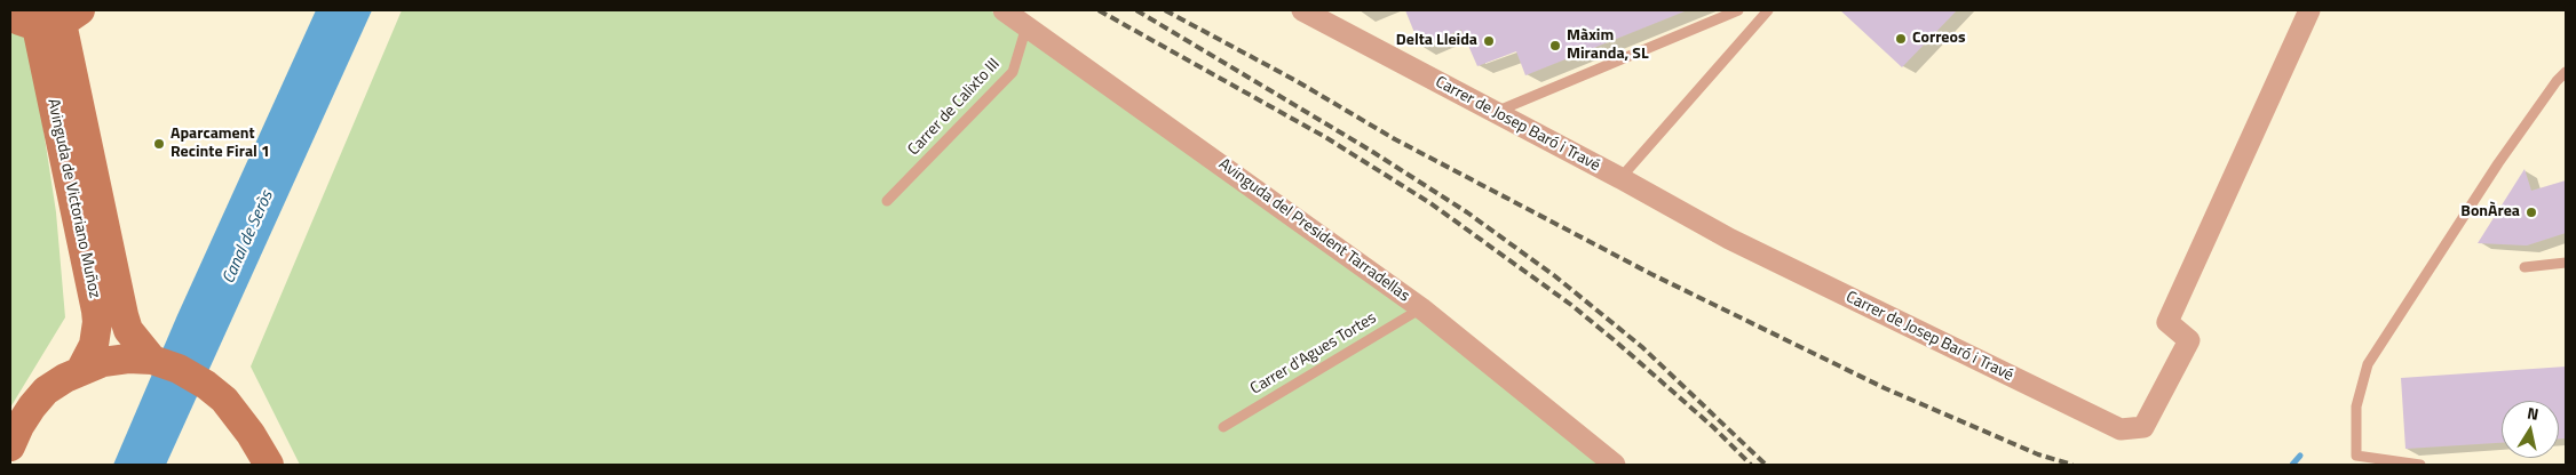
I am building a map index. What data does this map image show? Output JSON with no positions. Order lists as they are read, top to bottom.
{
  "streets": {
    "main road": ["Avinguda de Victoriano Muñoz"],
    "street": ["Carrer de Josep Baró i Travé", "Avinguda del President Tarradellas"],
    "lane": ["Carrer de Calixto III", "Carrer d'Agues Tortes"]
  },
  "crossings": [
    ["Carrer de Calixto III", "Avinguda del President Tarradellas"],
    ["Avinguda del President Tarradellas", "Carrer d'Agues Tortes"]
  ],
  "water": ["Canal de Seròs"],
  "places": [
    "Correos",
    "Delta Lleida",
    "Màxim Miranda, SL",
    "Aparcament Recinte Firal 1",
    "BonÀrea"
  ],
  "north": "top"
}
